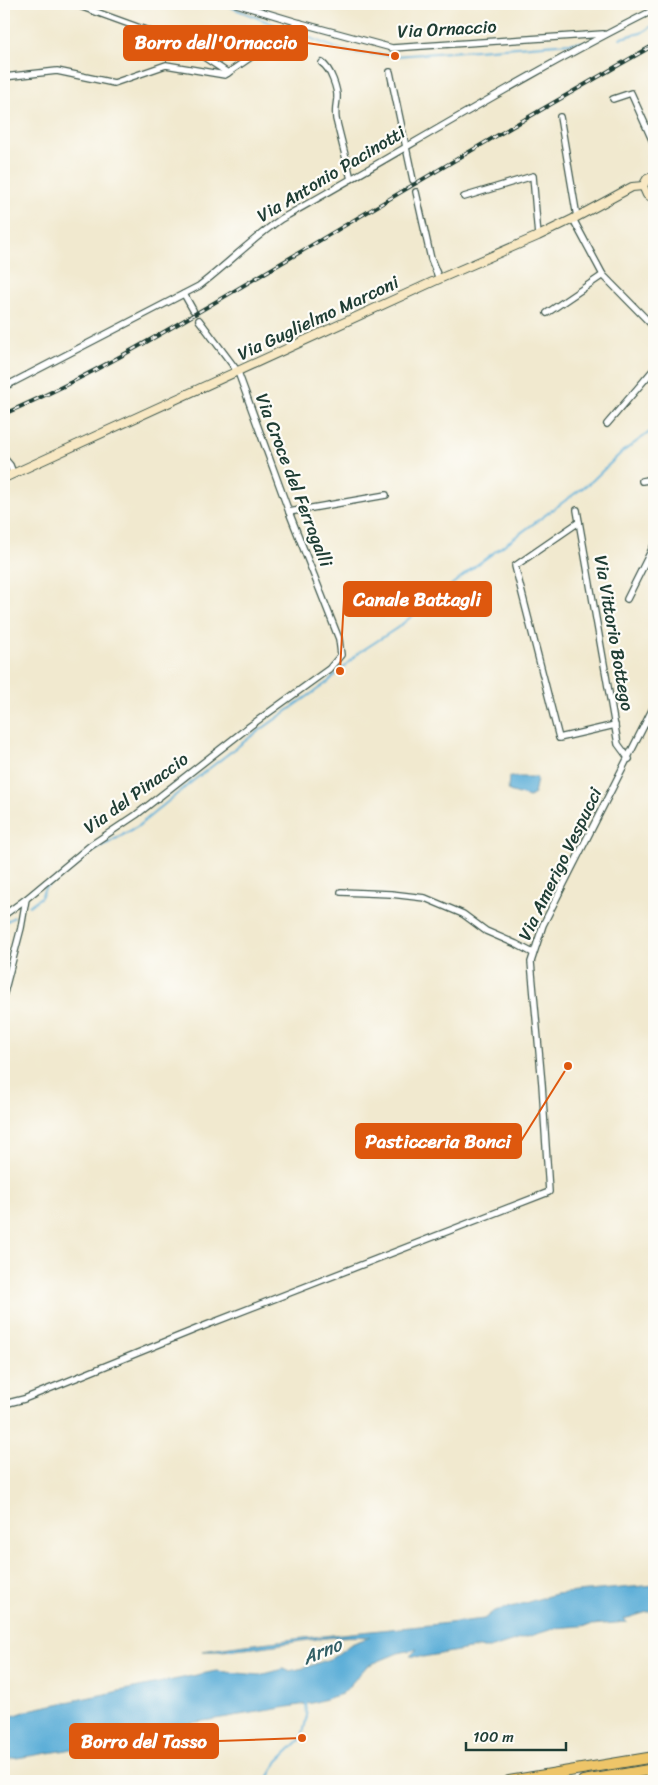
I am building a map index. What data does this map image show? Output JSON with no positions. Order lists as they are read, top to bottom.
{
  "streets": {
    "street": [
      "Via Ornaccio",
      "Via Antonio Pacinotti",
      "Via Guglielmo Marconi",
      "Via Croce del Ferragalli",
      "Via Vittorio Bottego",
      "Via del Pinaccio",
      "Via Amerigo Vespucci"
    ]
  },
  "crossings": [
    ["Via Ornaccio", "Via Antonio Pacinotti"],
    ["Via Guglielmo Marconi", "Via Croce del Ferragalli"],
    ["Via Croce del Ferragalli", "Via del Pinaccio"],
    ["Via Vittorio Bottego", "Via Amerigo Vespucci"]
  ],
  "water": ["Arno"],
  "places": [
    "Borro dell'Ornaccio",
    "Canale Battagli",
    "Pasticceria Bonci",
    "Borro del Tasso"
  ],
  "scale_bar": "100 m"
}
